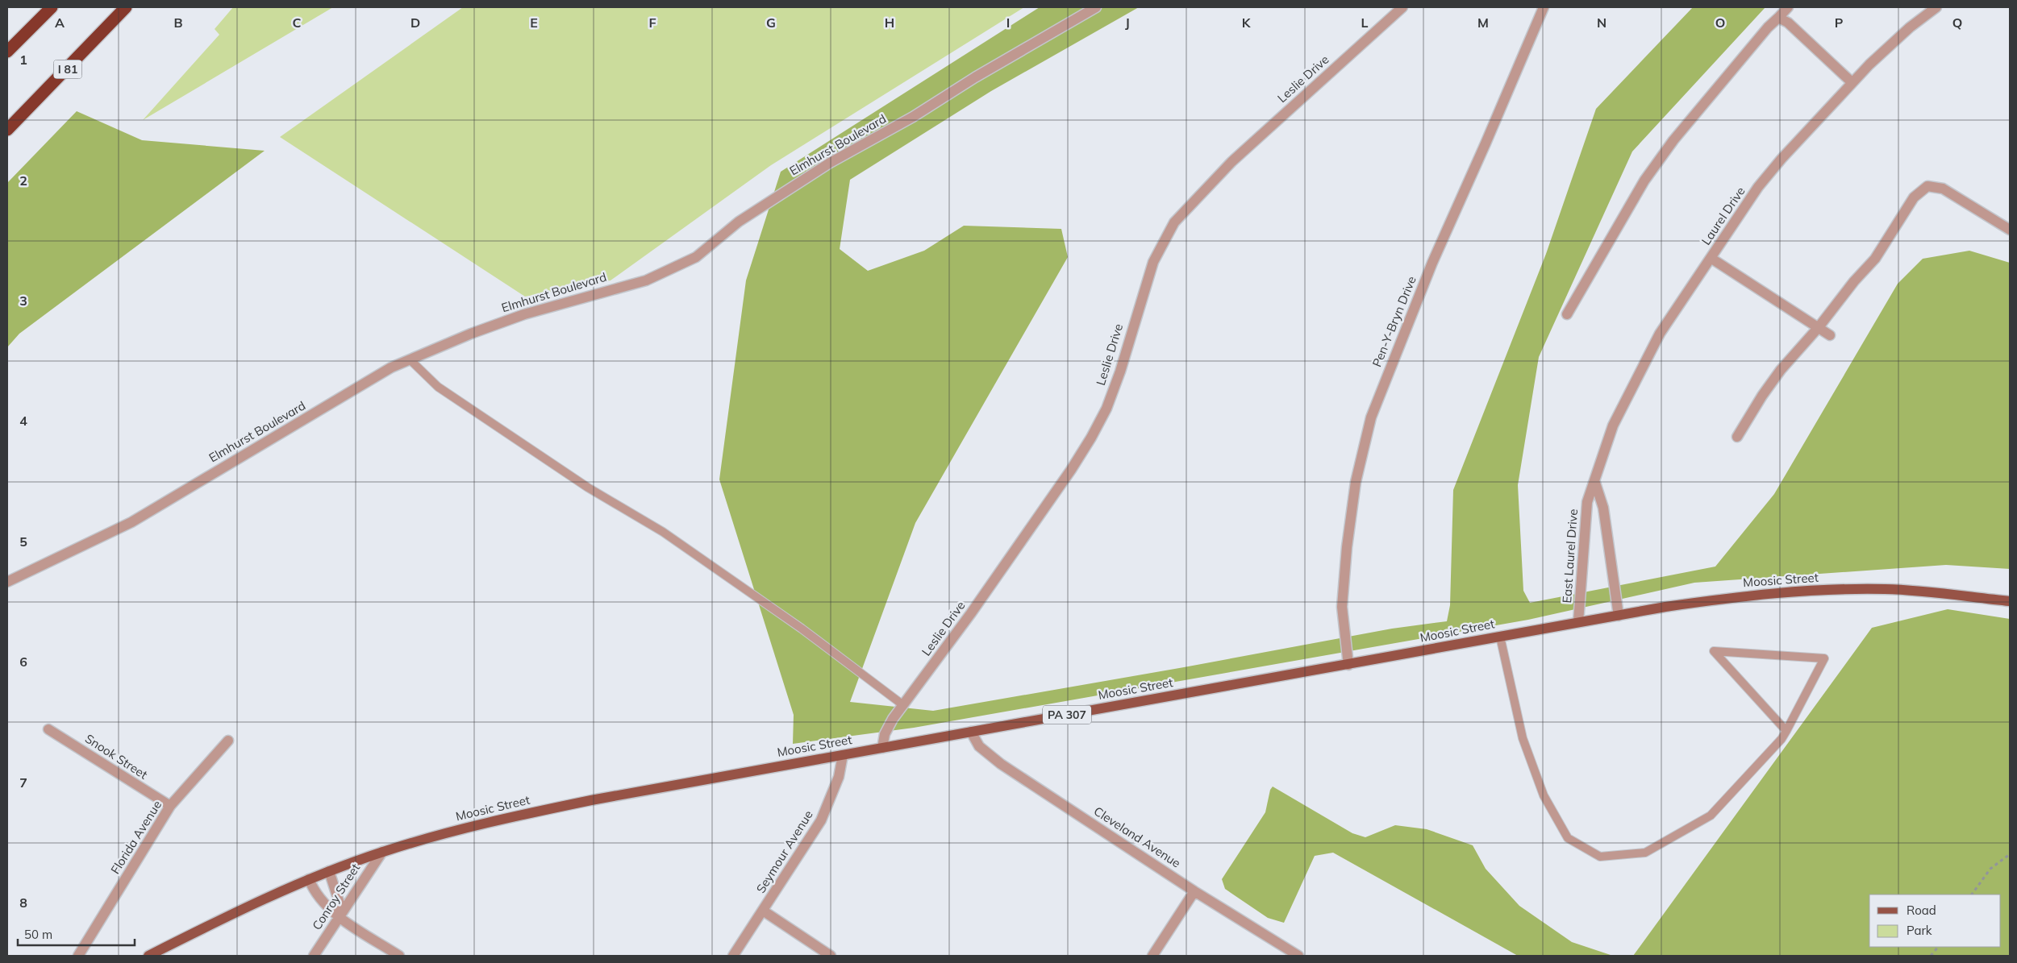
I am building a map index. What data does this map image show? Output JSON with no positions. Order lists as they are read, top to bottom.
{
  "streets": {
    "highway": ["I 81"],
    "main road": ["Moosic Street", "PA 307"],
    "street": [
      "Leslie Drive",
      "Elmhurst Boulevard",
      "Laurel Drive",
      "Pen-Y-Bryn Drive",
      "East Laurel Drive",
      "Snook Street",
      "Florida Avenue",
      "Cleveland Avenue",
      "Seymour Avenue",
      "Conroy Street"
    ]
  },
  "crossings": [
    ["Leslie Drive", "Moosic Street"],
    ["Laurel Drive", "East Laurel Drive"],
    ["Pen-Y-Bryn Drive", "Moosic Street"],
    ["East Laurel Drive", "Moosic Street"],
    ["Moosic Street", "Cleveland Avenue"],
    ["Moosic Street", "Seymour Avenue"],
    ["Moosic Street", "Conroy Street"],
    ["Snook Street", "Florida Avenue"]
  ],
  "legend": ["Road", "Park"],
  "scale_bar": "50 m",
  "grid": {
    "columns": [
      "A",
      "B",
      "C",
      "D",
      "E",
      "F",
      "G",
      "H",
      "I",
      "J",
      "K",
      "L",
      "M",
      "N",
      "O",
      "P",
      "Q"
    ],
    "rows": [
      "1",
      "2",
      "3",
      "4",
      "5",
      "6",
      "7",
      "8"
    ]
  }
}
